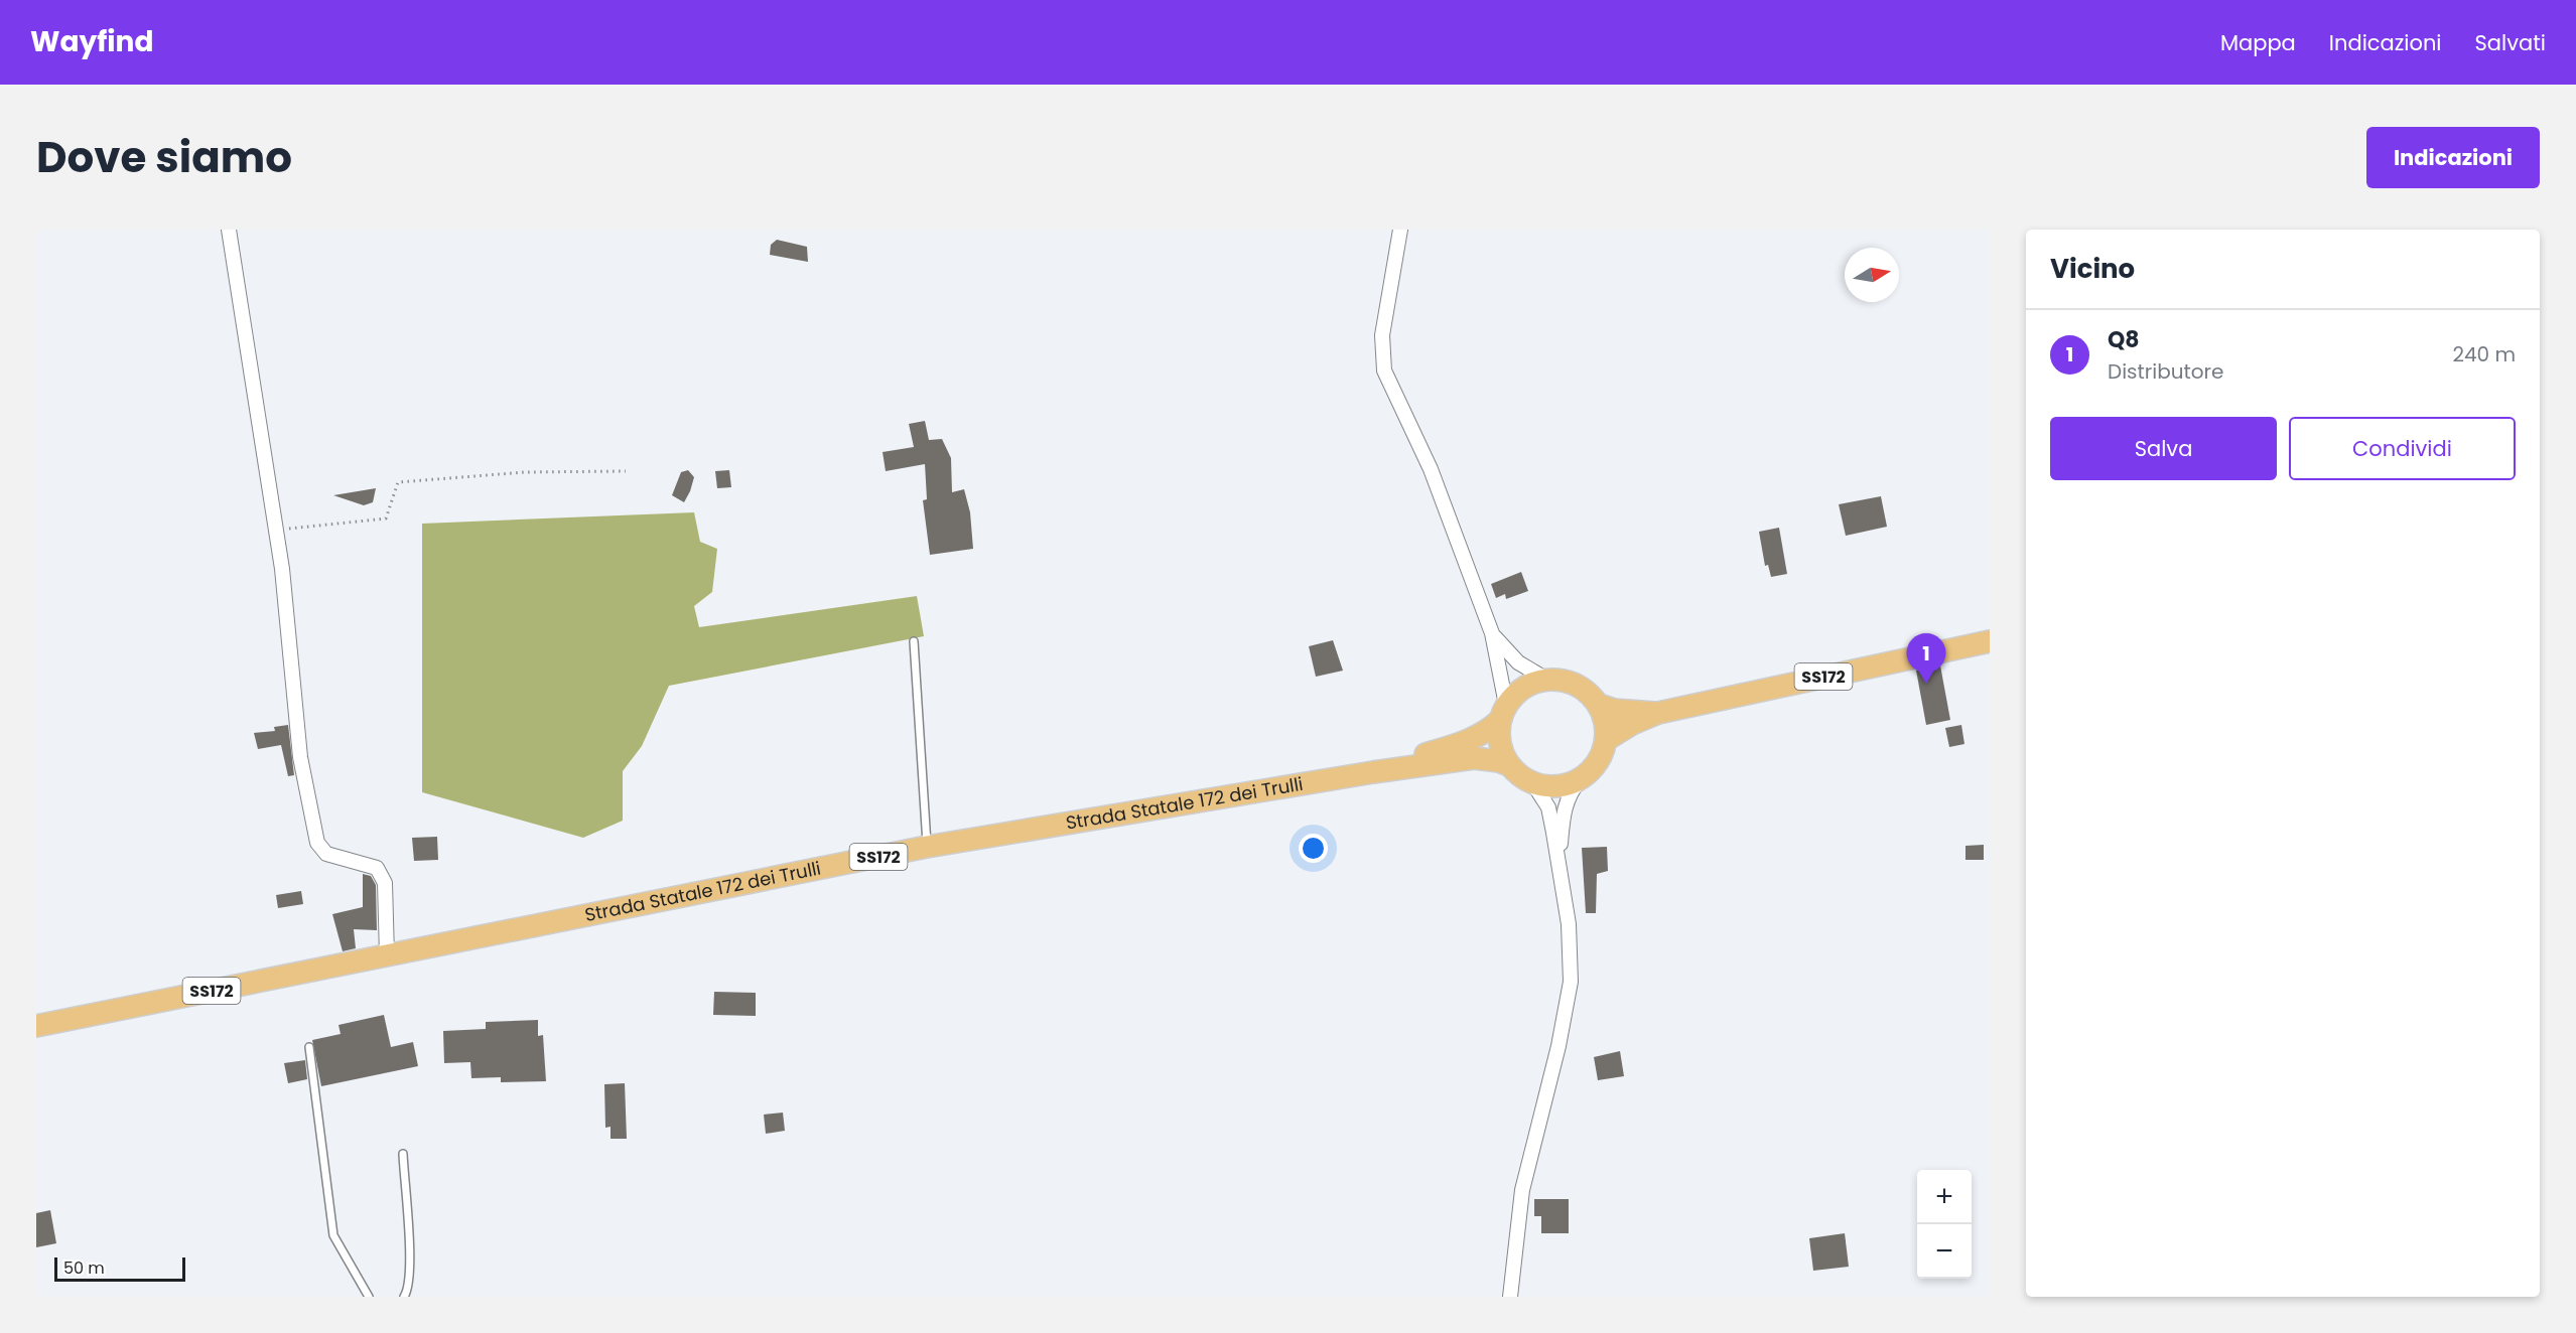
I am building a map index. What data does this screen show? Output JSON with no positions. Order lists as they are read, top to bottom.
{
  "streets": {
    "main road": ["SS172", "Strada Statale 172 dei Trulli"]
  },
  "scale_bar": "50 m",
  "north": "right",
  "page": {
    "header": "Wayfind",
    "nav": ["Mappa", "Indicazioni", "Salvati"],
    "title": "Dove siamo",
    "buttons": [
      "Indicazioni",
      ["Salva", "Condividi"]
    ],
    "heading": "Vicino",
    "list": [
      {
        "mark": "1",
        "name": "Q8",
        "note": "Distributore",
        "value": "240 m"
      }
    ],
    "pins": "1",
    "map_buttons": ["+", "−"],
    "scale": "50 m"
  }
}
